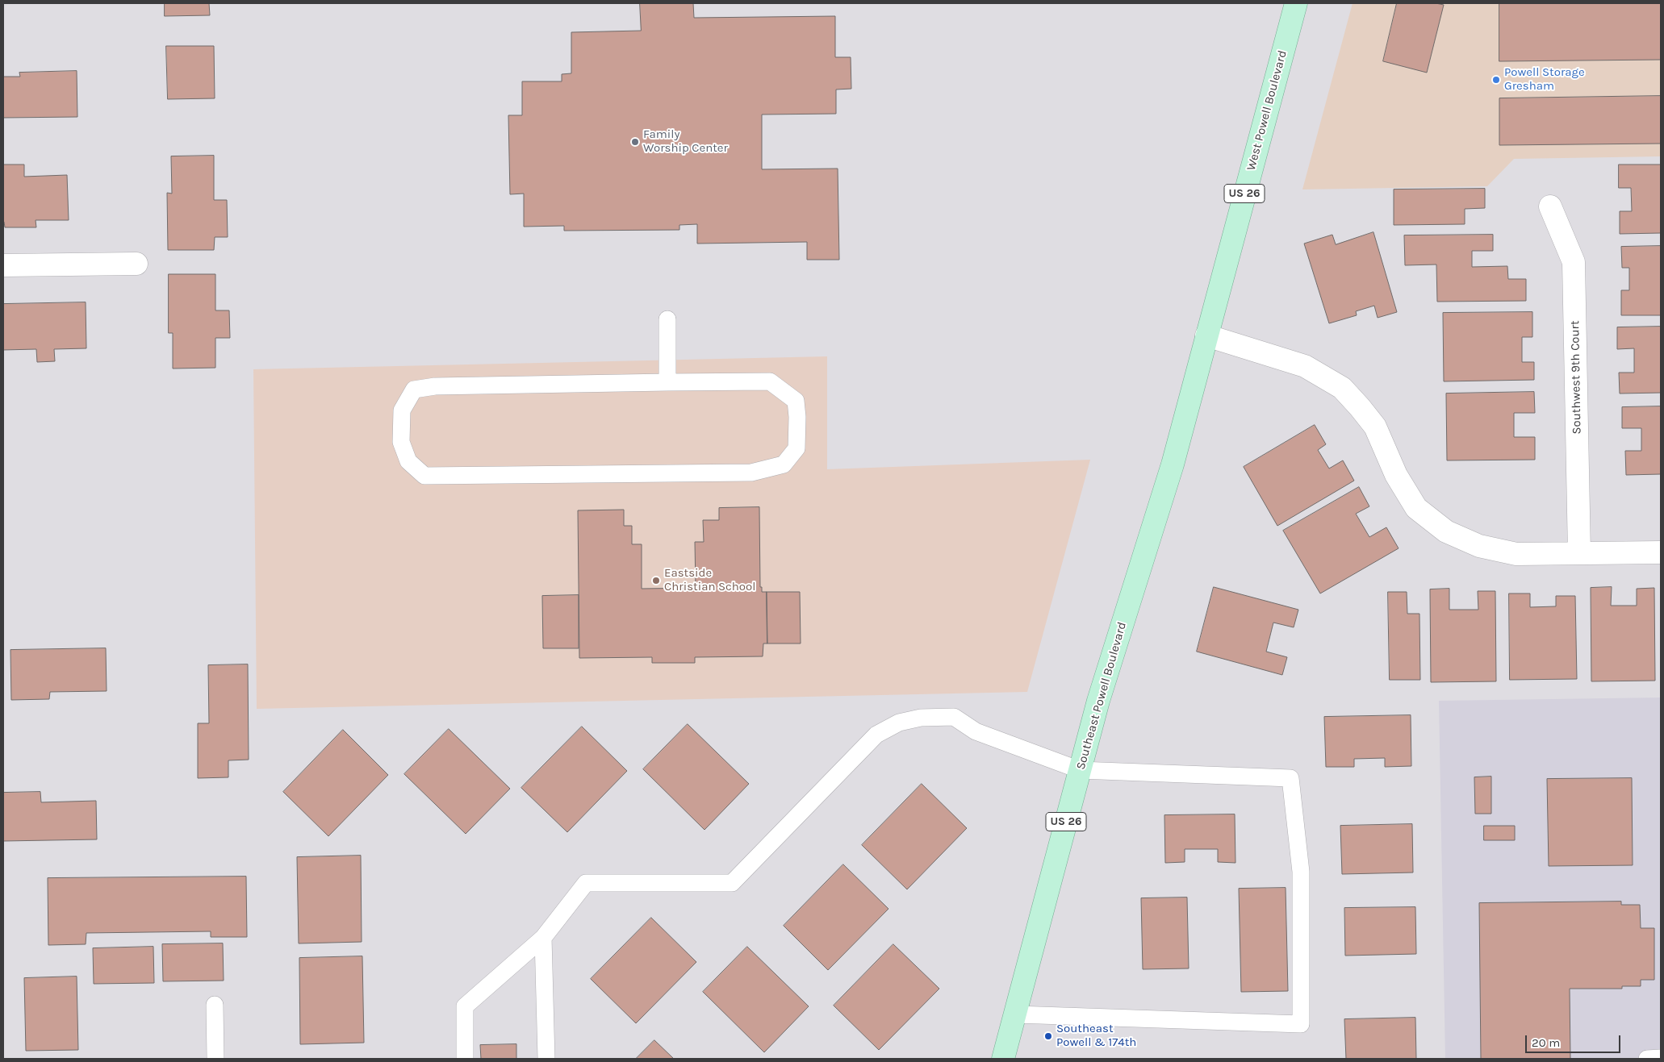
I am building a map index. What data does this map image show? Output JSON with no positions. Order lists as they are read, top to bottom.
{
  "streets": {
    "main road": ["West Powell Boulevard", "US 26", "Southeast Powell Boulevard"],
    "street": ["Southwest 9th Court"]
  },
  "crossings": [
    ["West Powell Boulevard", "Southeast Powell Boulevard"]
  ],
  "places": [
    "Powell Storage Gresham",
    "Family Worship Center",
    "Eastside Christian School",
    "Southeast Powell & 174th"
  ],
  "scale_bar": "20 m"
}
